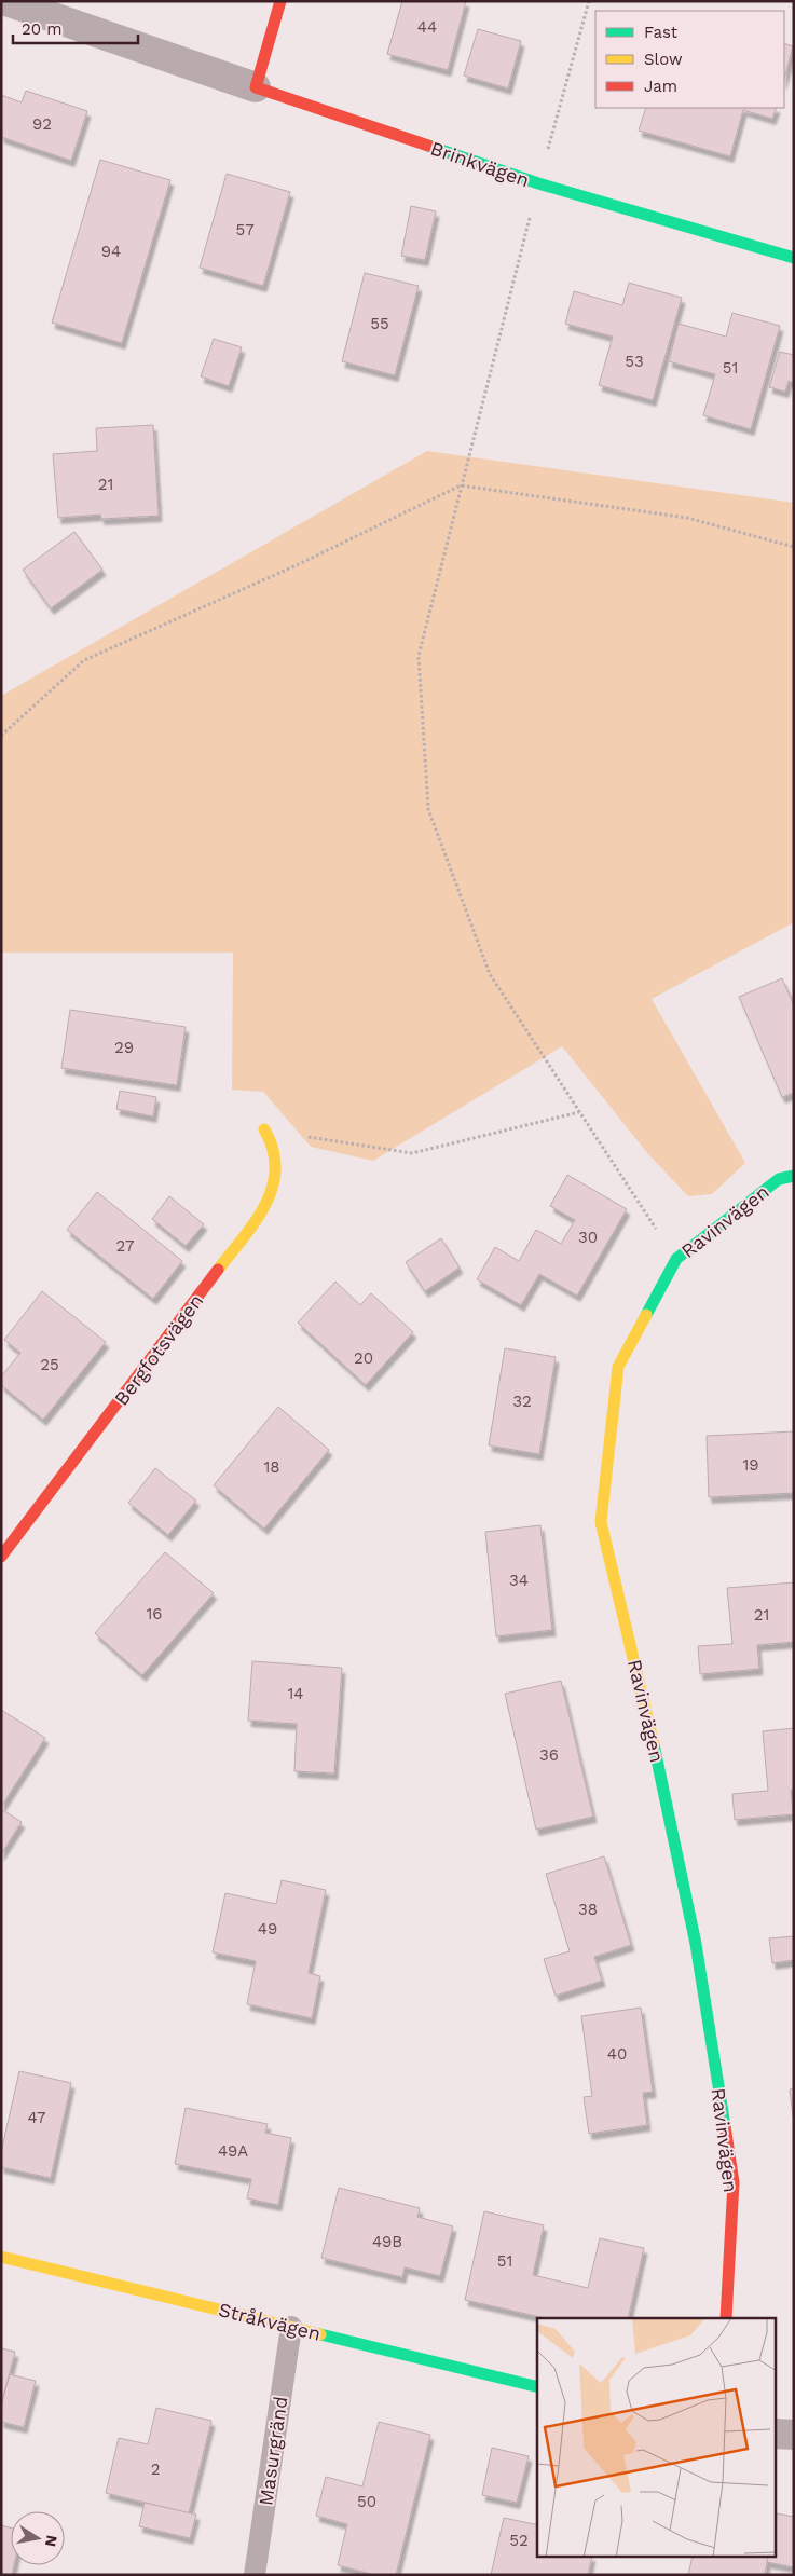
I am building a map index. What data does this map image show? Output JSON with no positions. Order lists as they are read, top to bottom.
{
  "streets": {
    "street": [
      "Brinkvägen",
      "Ravinvägen",
      "Bergfotsvägen",
      "Stråkvägen"
    ],
    "lane": ["Masurgränd"]
  },
  "crossings": [
    ["Stråkvägen", "Masurgränd"]
  ],
  "house_numbers": [
    "44",
    "92",
    "57",
    "94",
    "55",
    "53",
    "51",
    "21",
    "29",
    "30",
    "27",
    "20",
    "25",
    "32",
    "19",
    "18",
    "34",
    "16",
    "21",
    "14",
    "36",
    "38",
    "49",
    "40",
    "47",
    "49A",
    "49B",
    "51",
    "2",
    "50",
    "52"
  ],
  "legend": ["Fast", "Slow", "Jam"],
  "scale_bar": "20 m",
  "north": "right"
}
